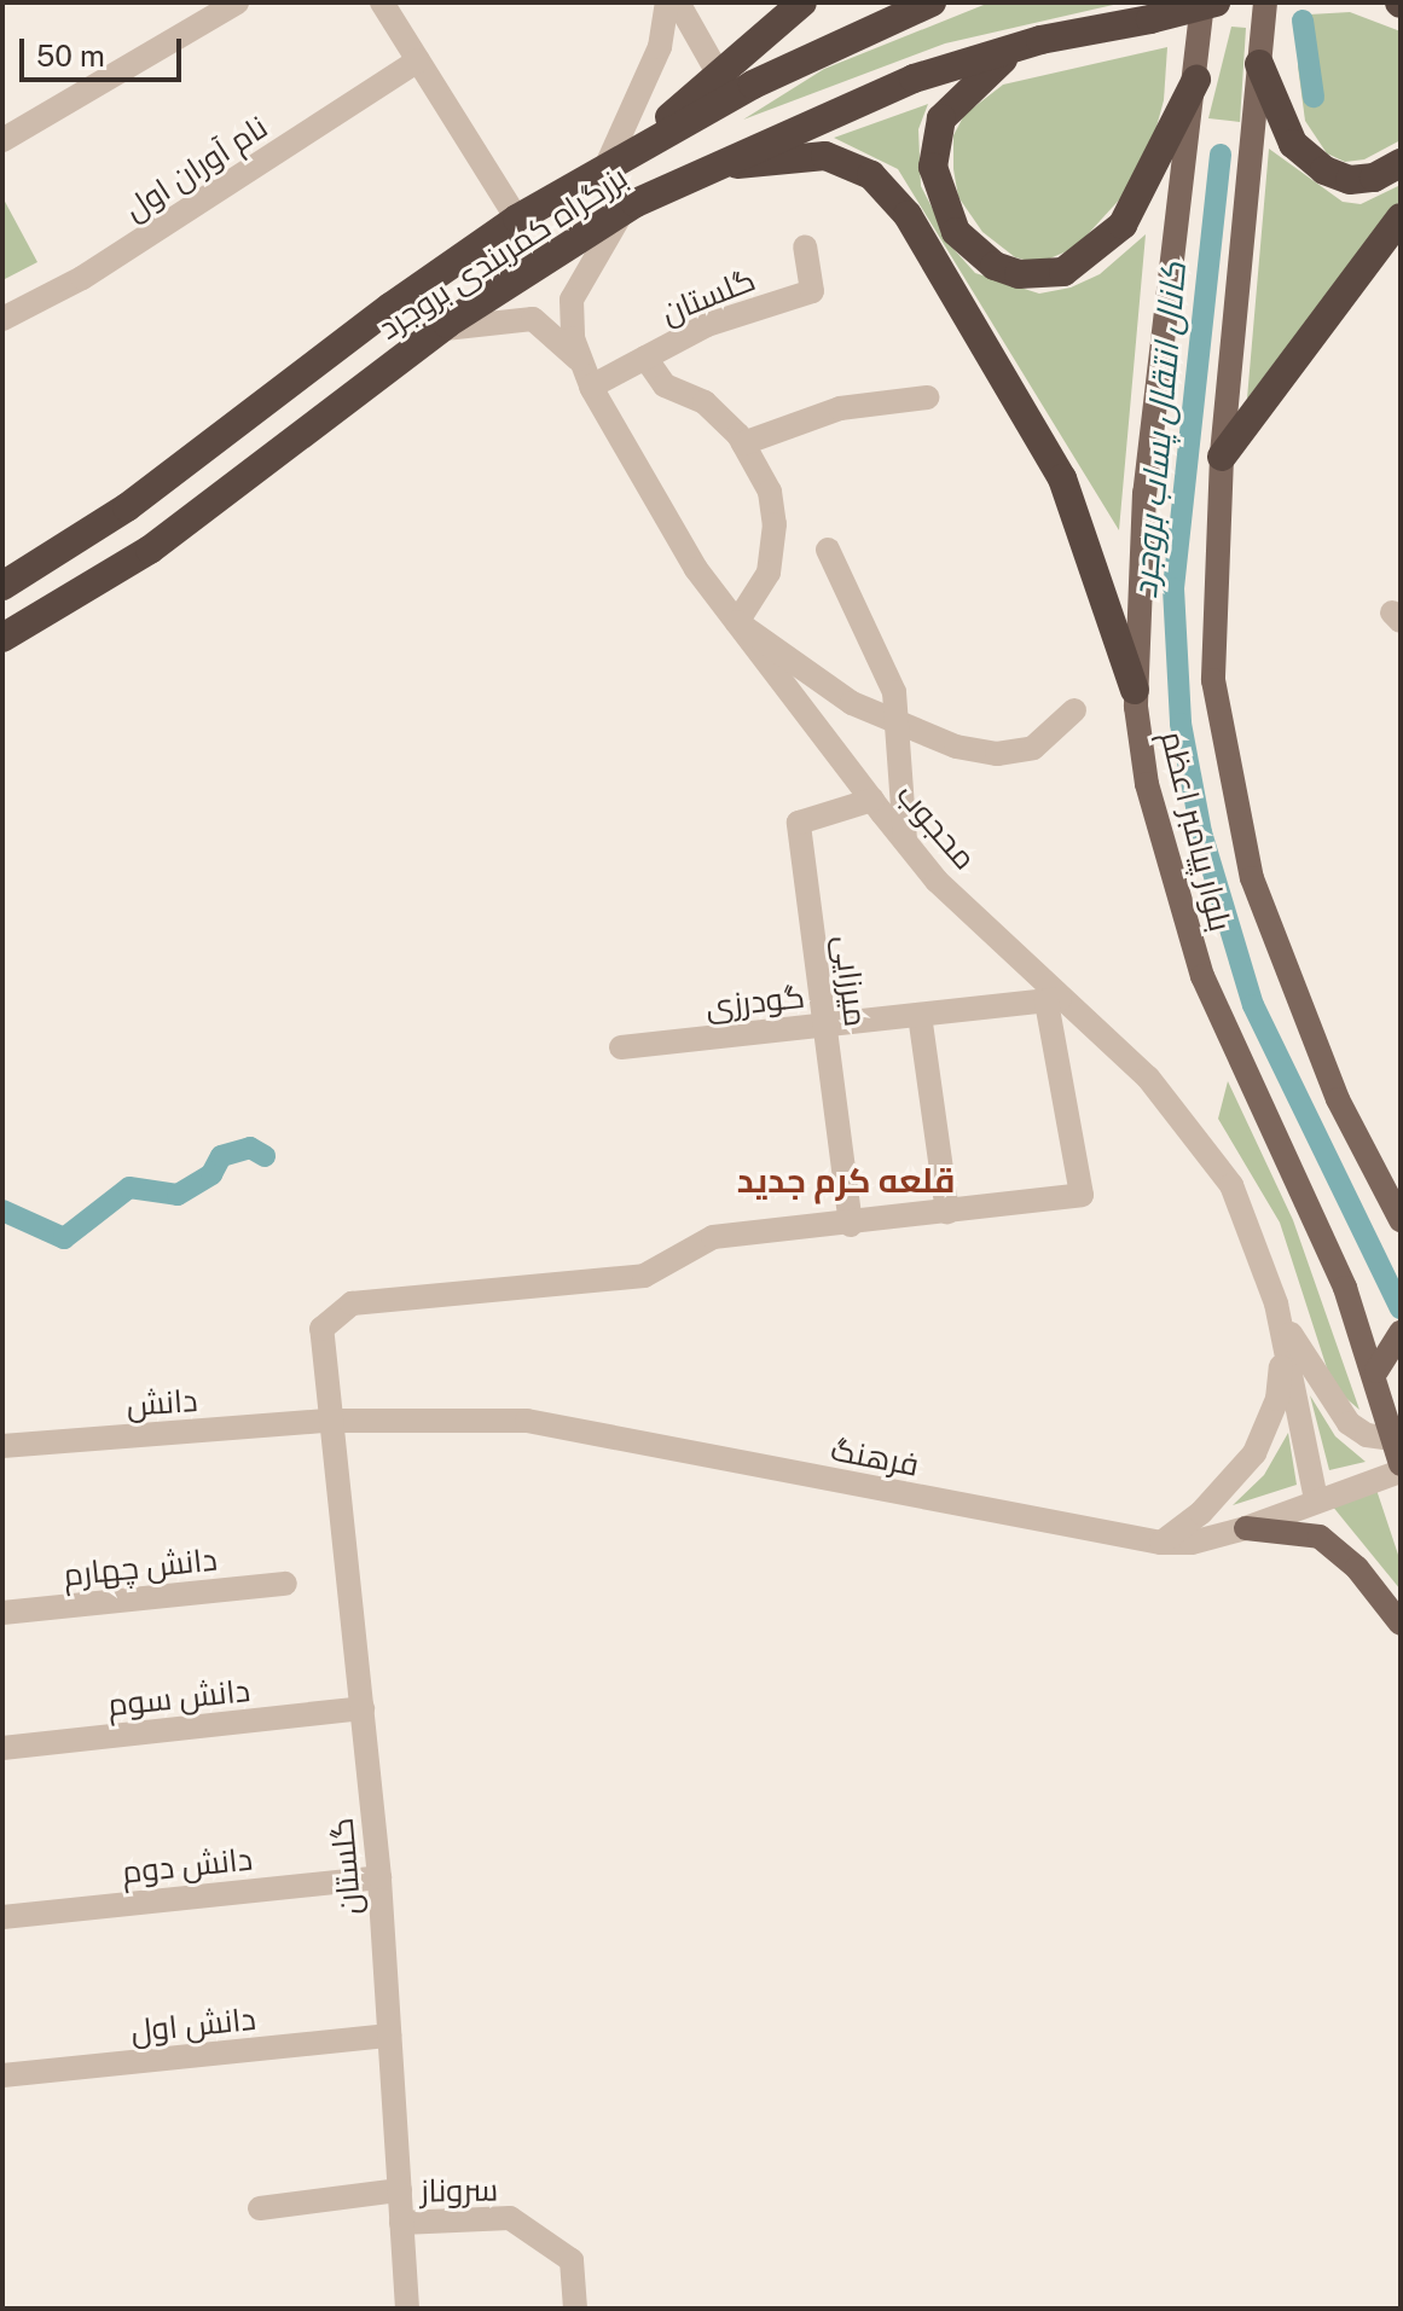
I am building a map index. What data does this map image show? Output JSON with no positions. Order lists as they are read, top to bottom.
{
  "streets": {
    "highway": ["بزرگراه کمربندی بروجرد"],
    "main road": ["بلوار پیامبر اعظم"],
    "street": [
      "نام آوران اول",
      "گلستان",
      "محجوب",
      "میرزایی",
      "گودرزی",
      "دانش",
      "فرهنگ",
      "دانش چهارم",
      "دانش سوم",
      "دانش دوم",
      "دانش اول",
      "سروناز"
    ]
  },
  "crossings": [
    ["گلستان", "محجوب"],
    ["گلستان", "میرزایی"],
    ["گلستان", "دانش"],
    ["گلستان", "فرهنگ"],
    ["گلستان", "دانش سوم"],
    ["گلستان", "دانش دوم"],
    ["گلستان", "دانش اول"],
    ["گلستان", "سروناز"],
    ["محجوب", "میرزایی"],
    ["محجوب", "گودرزی"],
    ["میرزایی", "گودرزی"],
    ["دانش", "فرهنگ"]
  ],
  "districts": ["قلعه کرم جدید"],
  "water": ["کانال انتقال پساب بروجرد"],
  "scale_bar": "50 m"
}
